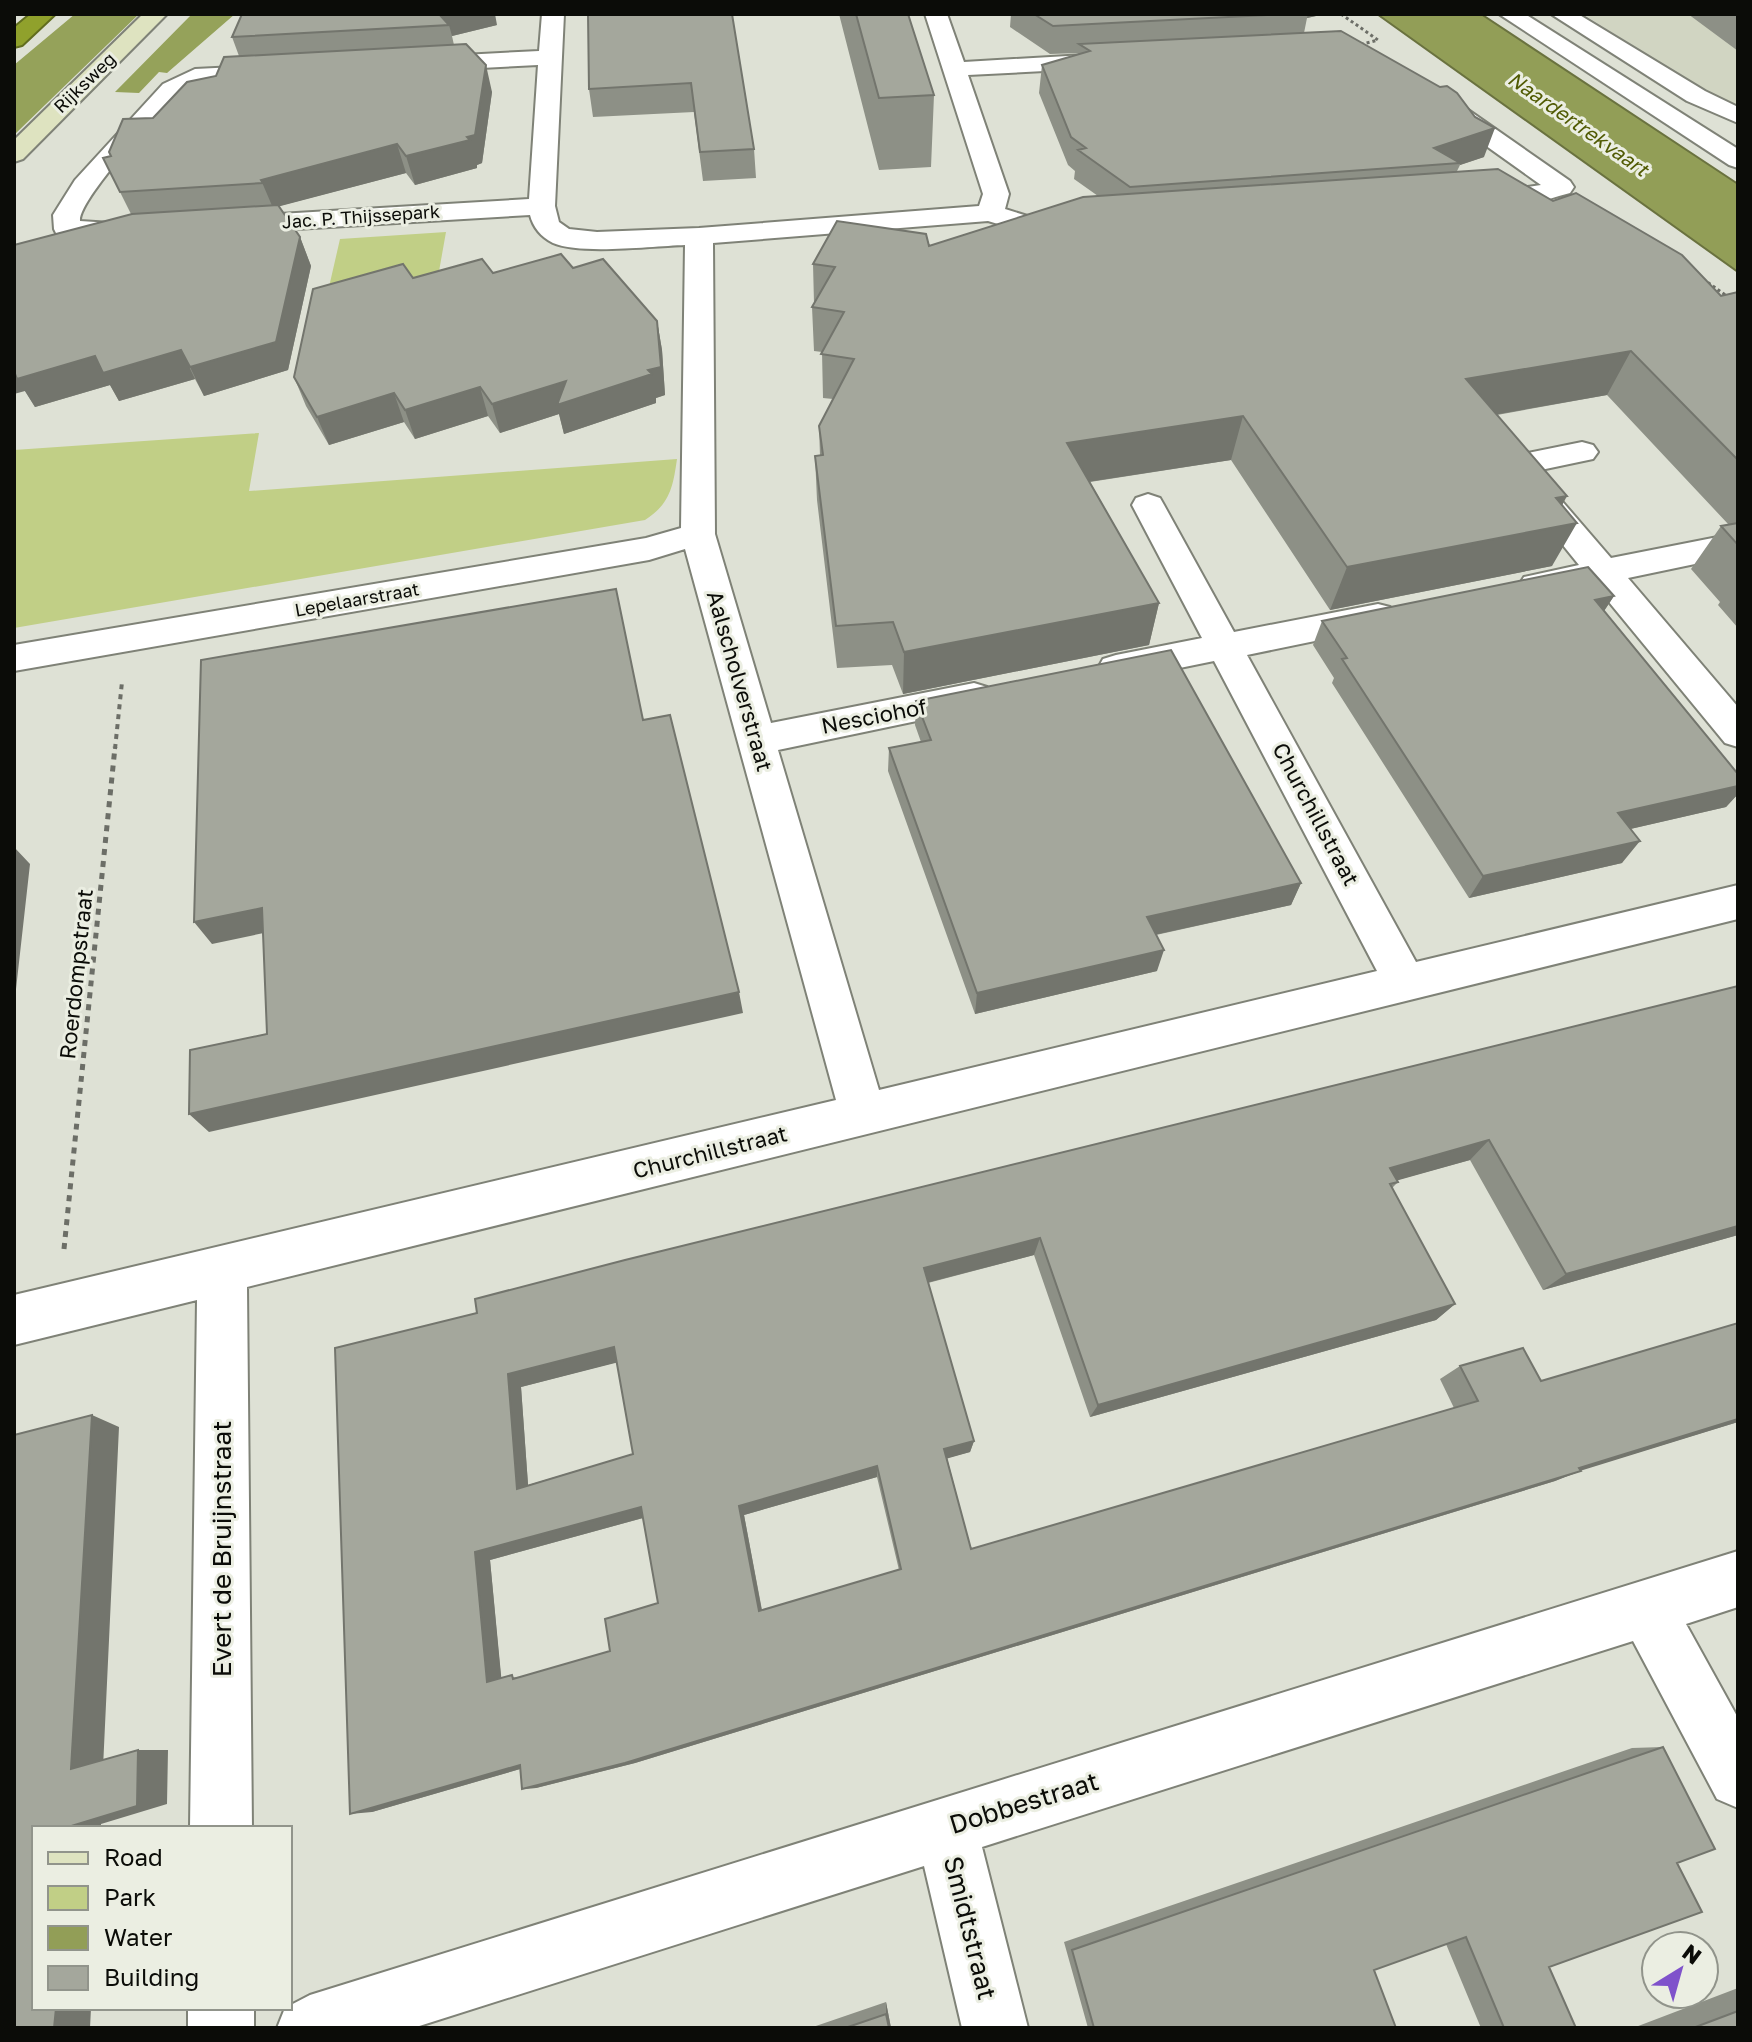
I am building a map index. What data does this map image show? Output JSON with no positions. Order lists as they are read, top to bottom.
{
  "streets": {
    "main road": ["Rijksweg"],
    "street": [
      "Jac. P. Thijssepark",
      "Lepelaarstraat",
      "Aalscholverstraat",
      "Nesciohof",
      "Churchillstraat",
      "Evert de Bruijnstraat",
      "Dobbestraat",
      "Smidtstraat"
    ],
    "path": ["Roerdompstraat"]
  },
  "crossings": [
    ["Lepelaarstraat", "Aalscholverstraat"],
    ["Lepelaarstraat", "Roerdompstraat"],
    ["Aalscholverstraat", "Nesciohof"],
    ["Aalscholverstraat", "Churchillstraat"],
    ["Churchillstraat", "Roerdompstraat"],
    ["Churchillstraat", "Evert de Bruijnstraat"],
    ["Dobbestraat", "Smidtstraat"]
  ],
  "water": ["Naardertrekvaart"],
  "legend": [
    "Road",
    "Park",
    "Water",
    "Building"
  ],
  "north": "top right"
}
